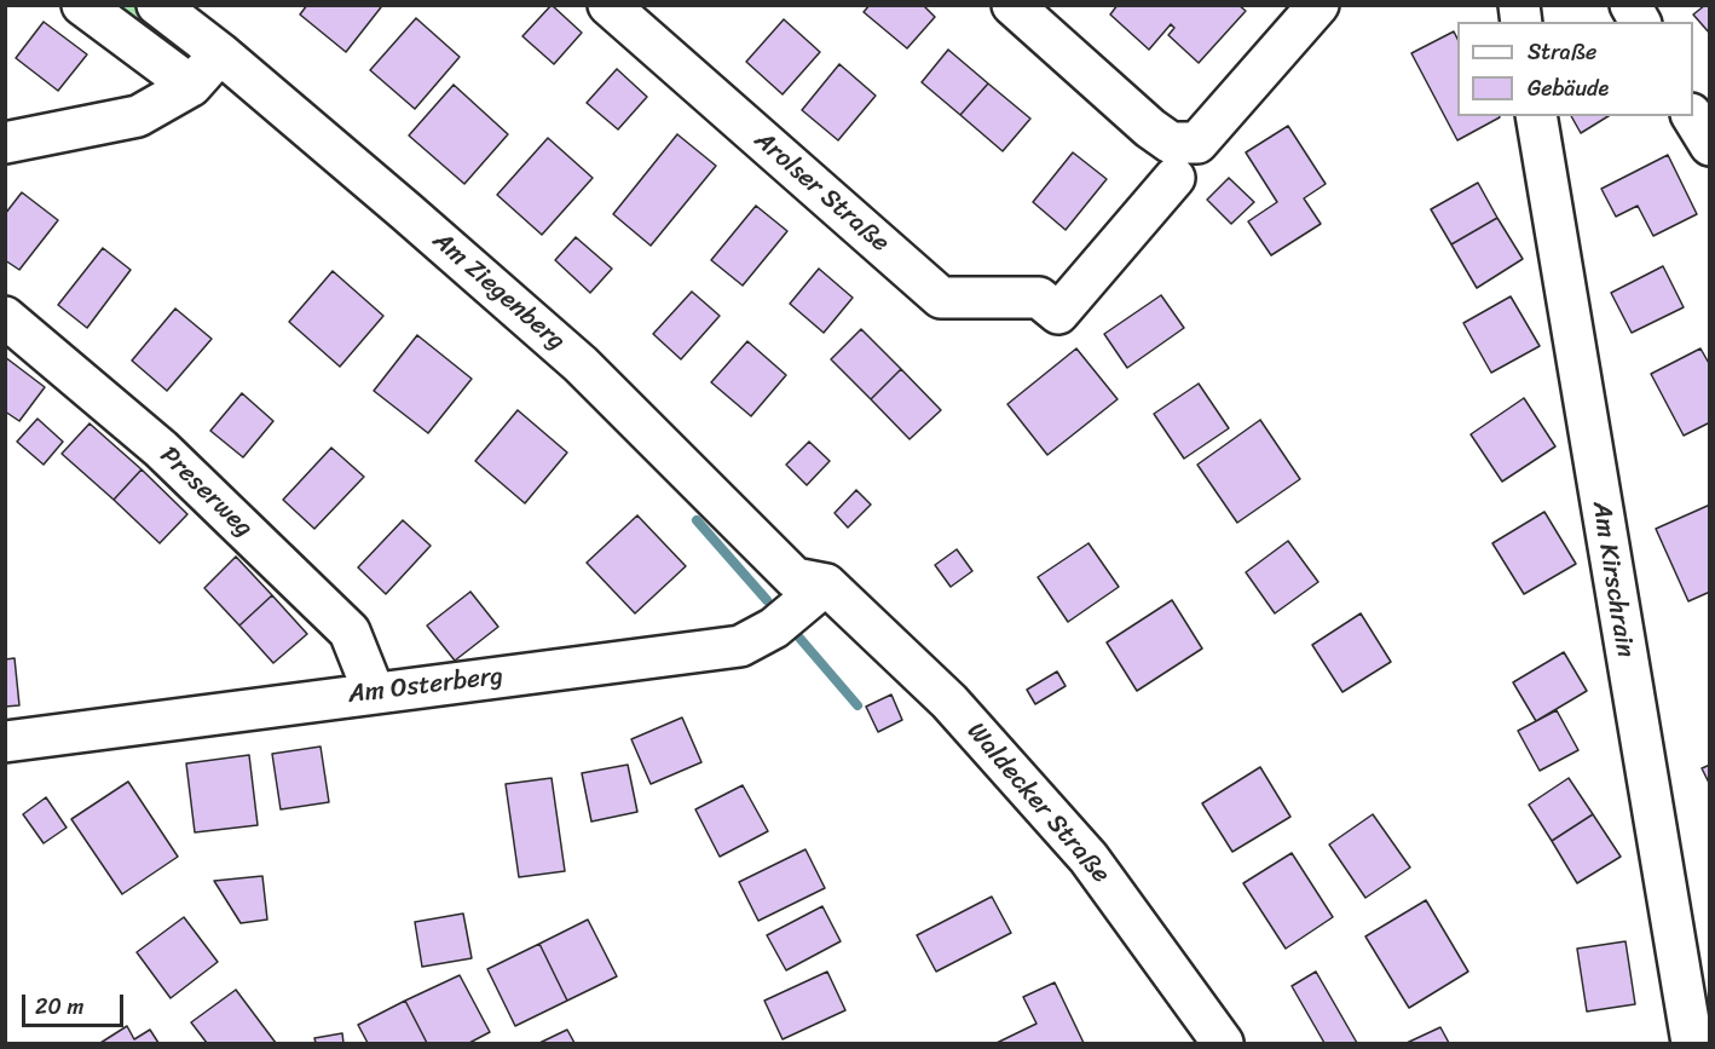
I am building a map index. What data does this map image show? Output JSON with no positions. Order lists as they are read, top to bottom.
{
  "streets": {
    "street": [
      "Arolser Straße",
      "Am Ziegenberg",
      "Preserweg",
      "Am Kirschrain",
      "Am Osterberg",
      "Waldecker Straße"
    ]
  },
  "crossings": [
    ["Am Ziegenberg", "Am Osterberg"],
    ["Am Ziegenberg", "Waldecker Straße"],
    ["Preserweg", "Am Osterberg"],
    ["Am Osterberg", "Waldecker Straße"]
  ],
  "legend": ["Straße", "Gebäude"],
  "scale_bar": "20 m"
}
